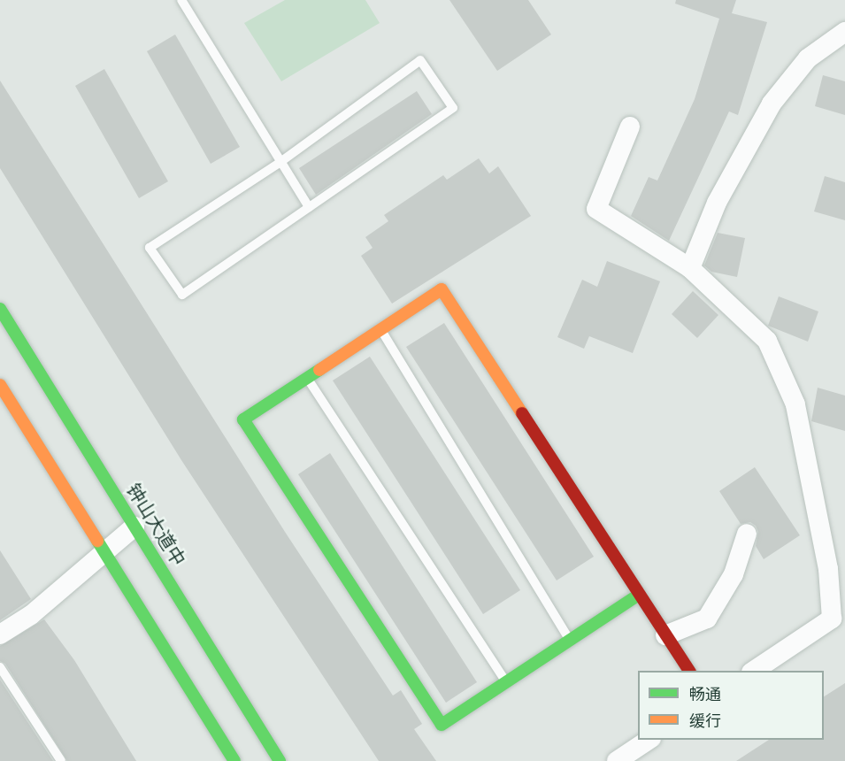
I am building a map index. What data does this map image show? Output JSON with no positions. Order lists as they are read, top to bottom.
{
  "streets": {
    "main road": ["钟山大道中"]
  },
  "legend": ["畅通", "缓行"]
}
